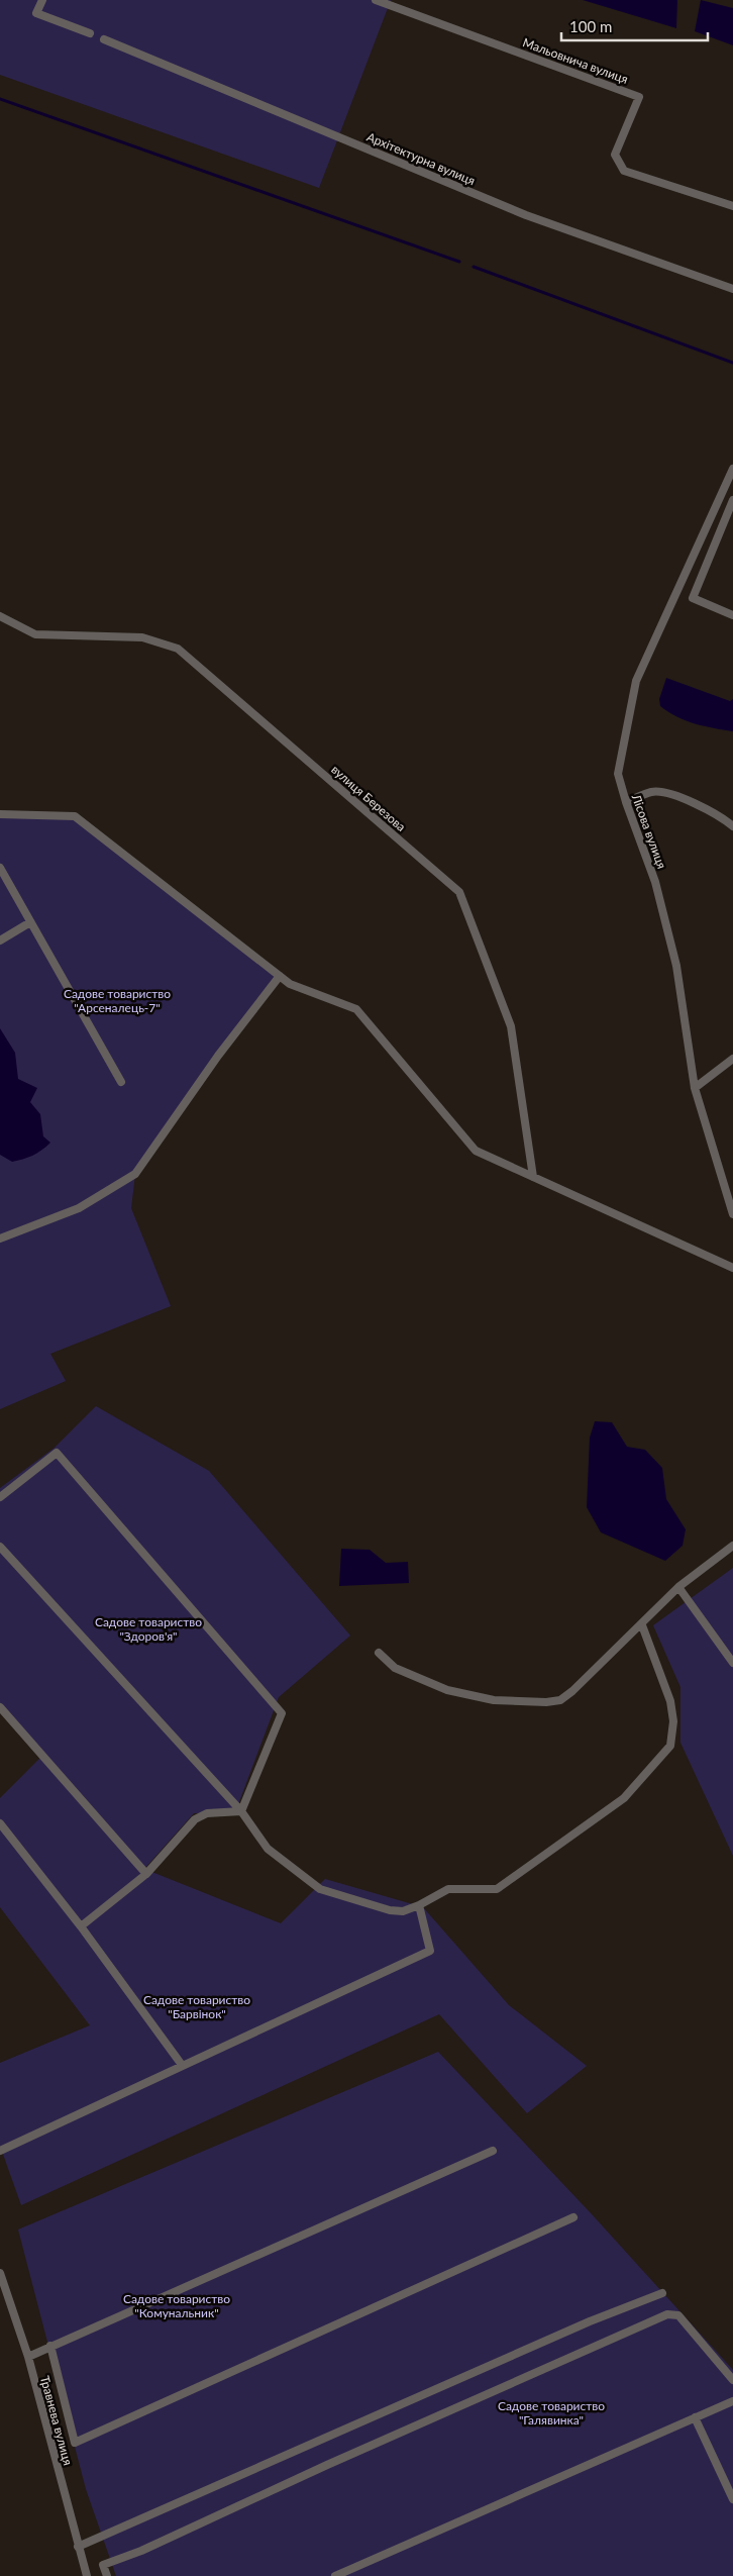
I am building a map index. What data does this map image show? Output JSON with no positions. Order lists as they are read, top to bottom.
{
  "streets": {
    "street": [
      "Мальовнича вулиця",
      "Архітектурна вулиця",
      "вулиця Березова",
      "Лісова вулиця",
      "Травнева вулиця"
    ]
  },
  "parks": [
    "Садове товариство \"Арсеналець-7\"",
    "Садове товариство \"Здоров'я\"",
    "Садове товариство \"Барвінок\"",
    "Садове товариство \"Комунальник\"",
    "Садове товариство \"Галявинка\""
  ],
  "scale_bar": "100 m"
}
